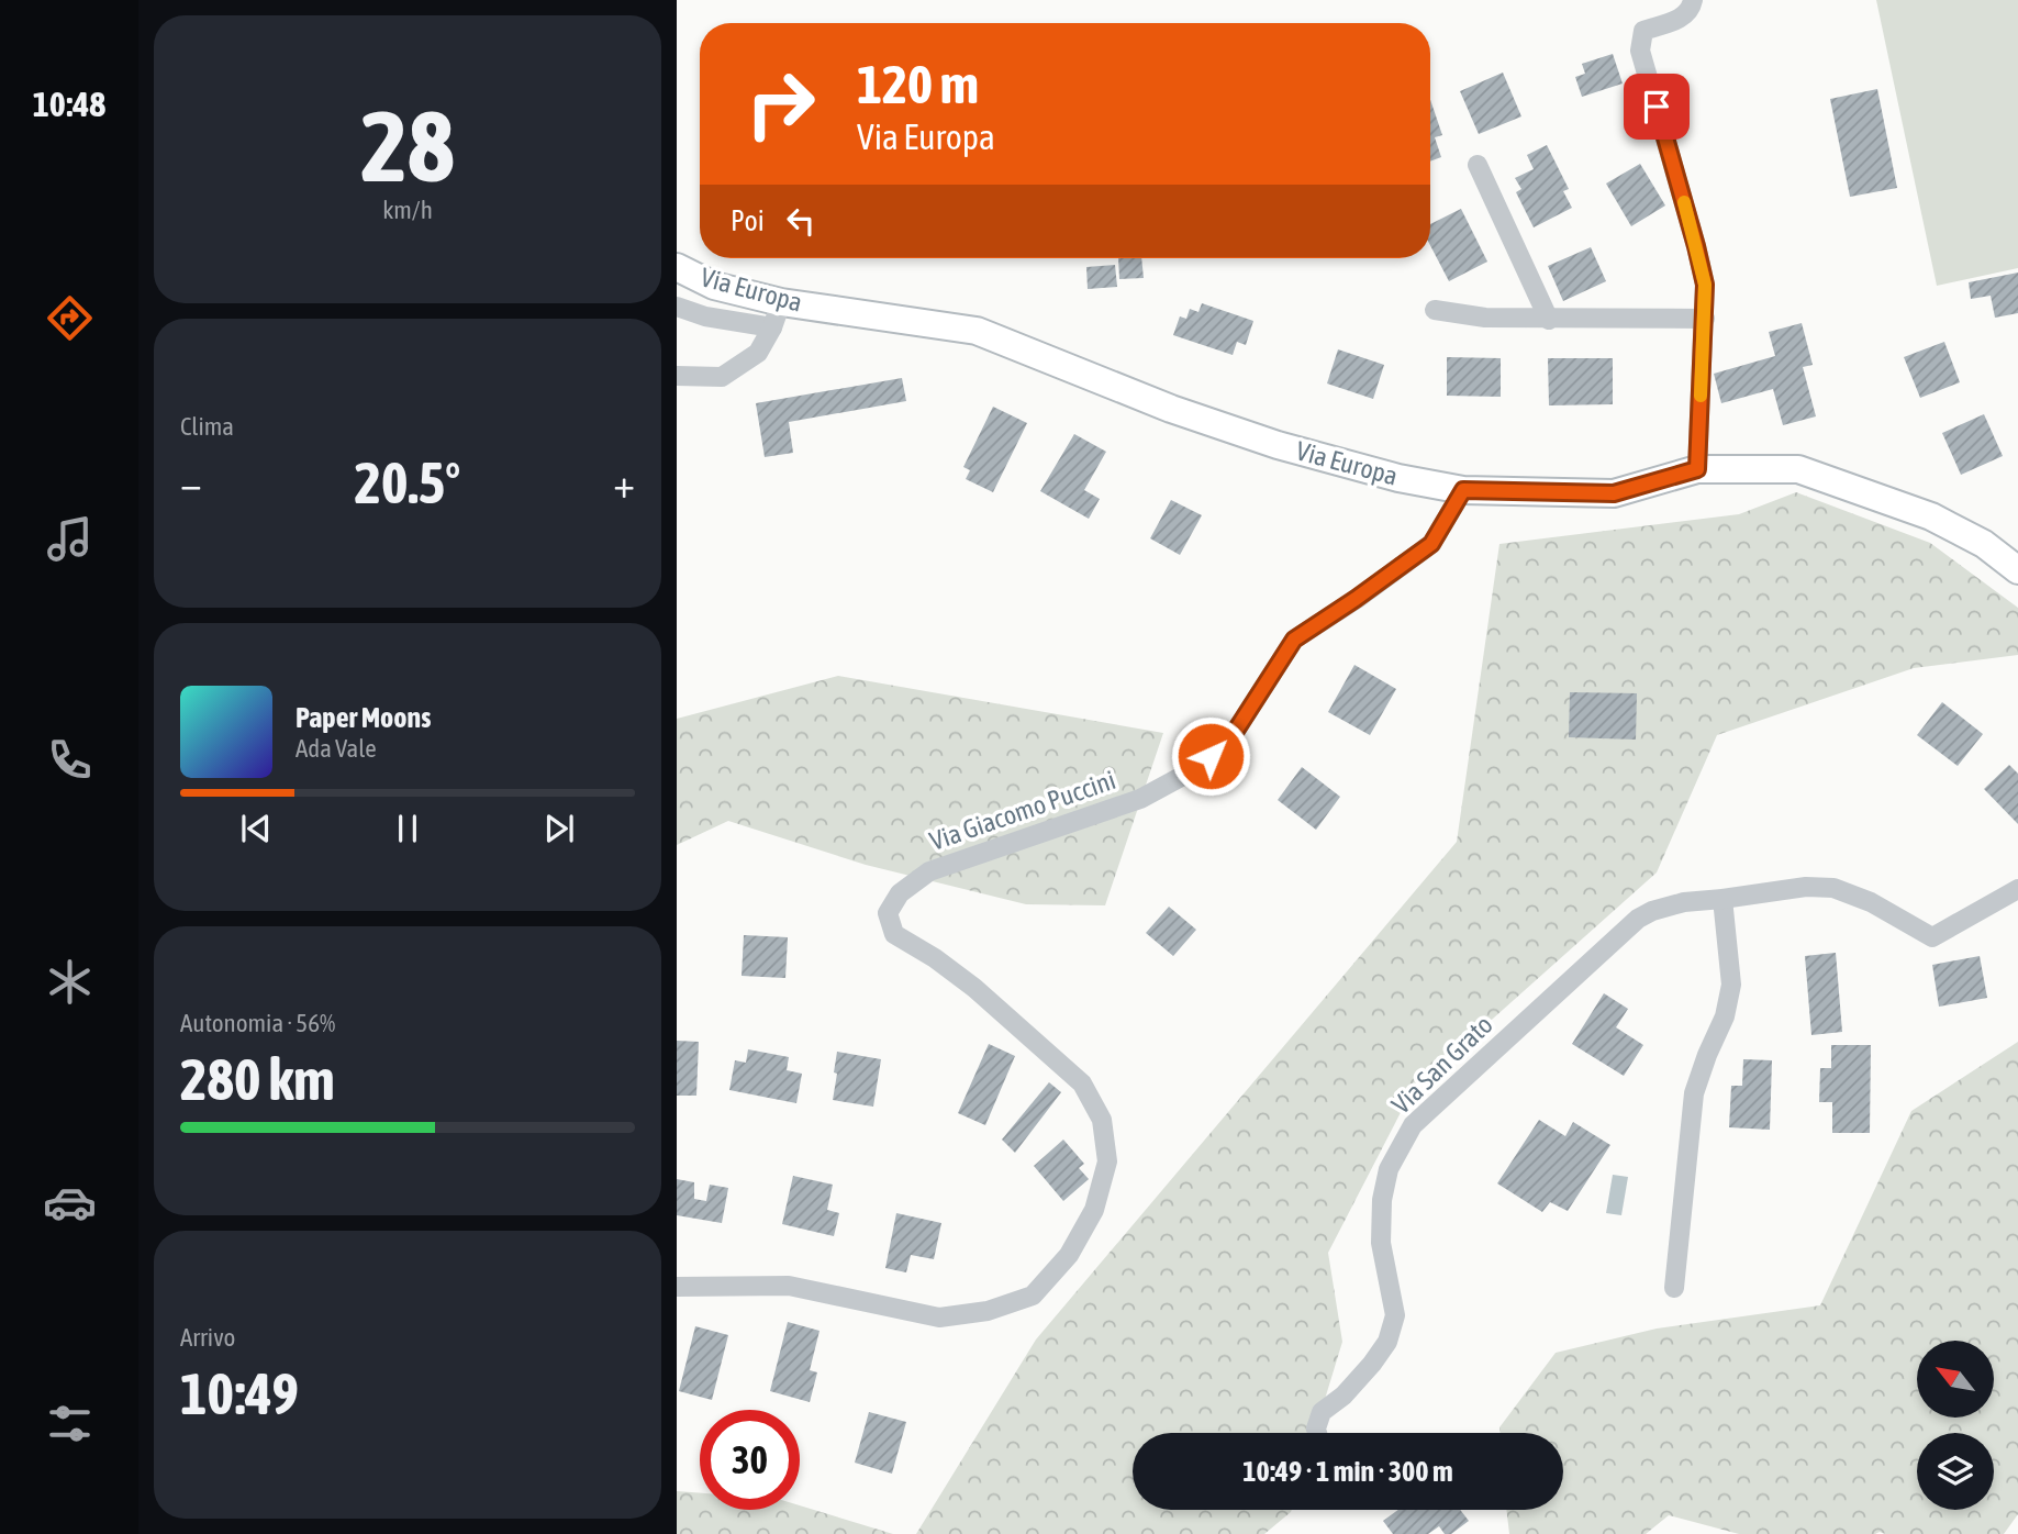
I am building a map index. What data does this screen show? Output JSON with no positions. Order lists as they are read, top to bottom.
{
  "streets": {
    "street": ["Via Europa", "Via Giacomo Puccini", "Via San Grato"]
  },
  "crossings": [
    ["Via Europa", "Via Giacomo Puccini"]
  ],
  "north": "top left",
  "page": {
    "tabs": "10:48",
    "tile": [
      ["28", "km/h"],
      "Clima",
      ["Autonomia · 56%", "280 km"],
      ["Arrivo", "10:49"]
    ],
    "turn": ["120 m", "Via Europa"],
    "then": "Poi",
    "heat": ["−", "20.5°", "+"],
    "song": ["Paper Moons", "Ada Vale"],
    "limit": "30",
    "trip": "10:49 · 1 min · 300 m"
  }
}
